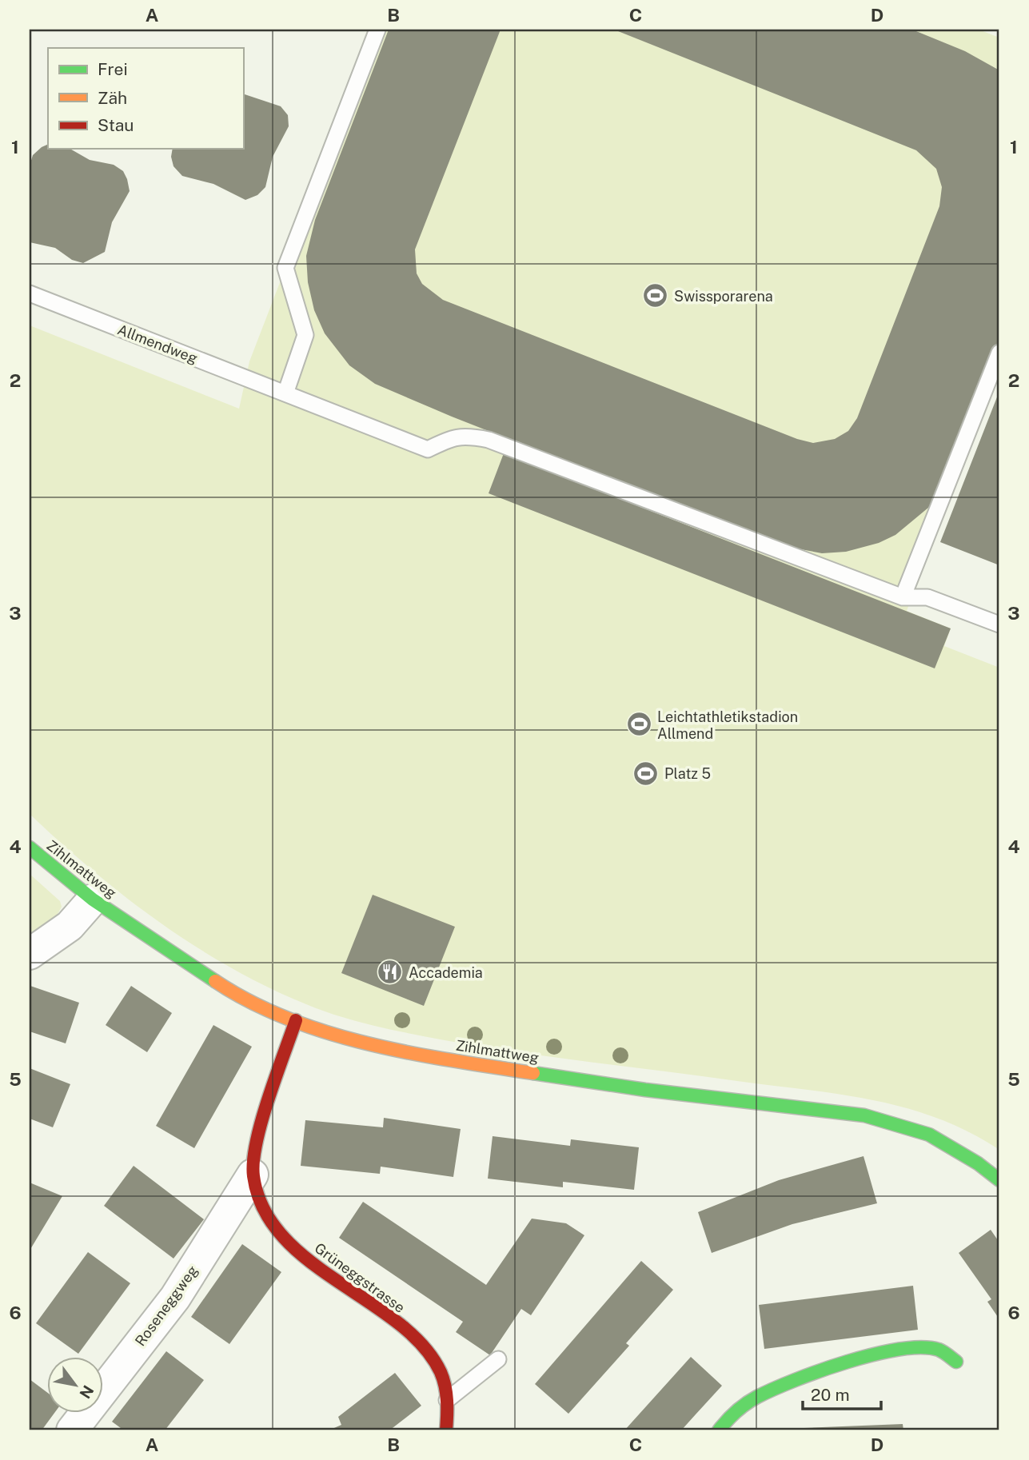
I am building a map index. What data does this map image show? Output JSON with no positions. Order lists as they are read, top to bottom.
{
  "streets": {
    "street": ["Zihlmattweg", "Grüneggstrasse", "Roseneggweg"],
    "lane": ["Allmendweg"]
  },
  "crossings": [
    ["Zihlmattweg", "Grüneggstrasse"],
    ["Grüneggstrasse", "Roseneggweg"]
  ],
  "places": {
    "sports": ["Swissporarena", "Leichtathletikstadion Allmend", "Platz 5"],
    "restaurant": ["Accademia"]
  },
  "legend": ["Frei", "Zäh", "Stau"],
  "scale_bar": "20 m",
  "north": "bottom right",
  "grid": {
    "columns": [
      "A",
      "B",
      "C",
      "D"
    ],
    "rows": [
      "1",
      "2",
      "3",
      "4",
      "5",
      "6"
    ]
  }
}
